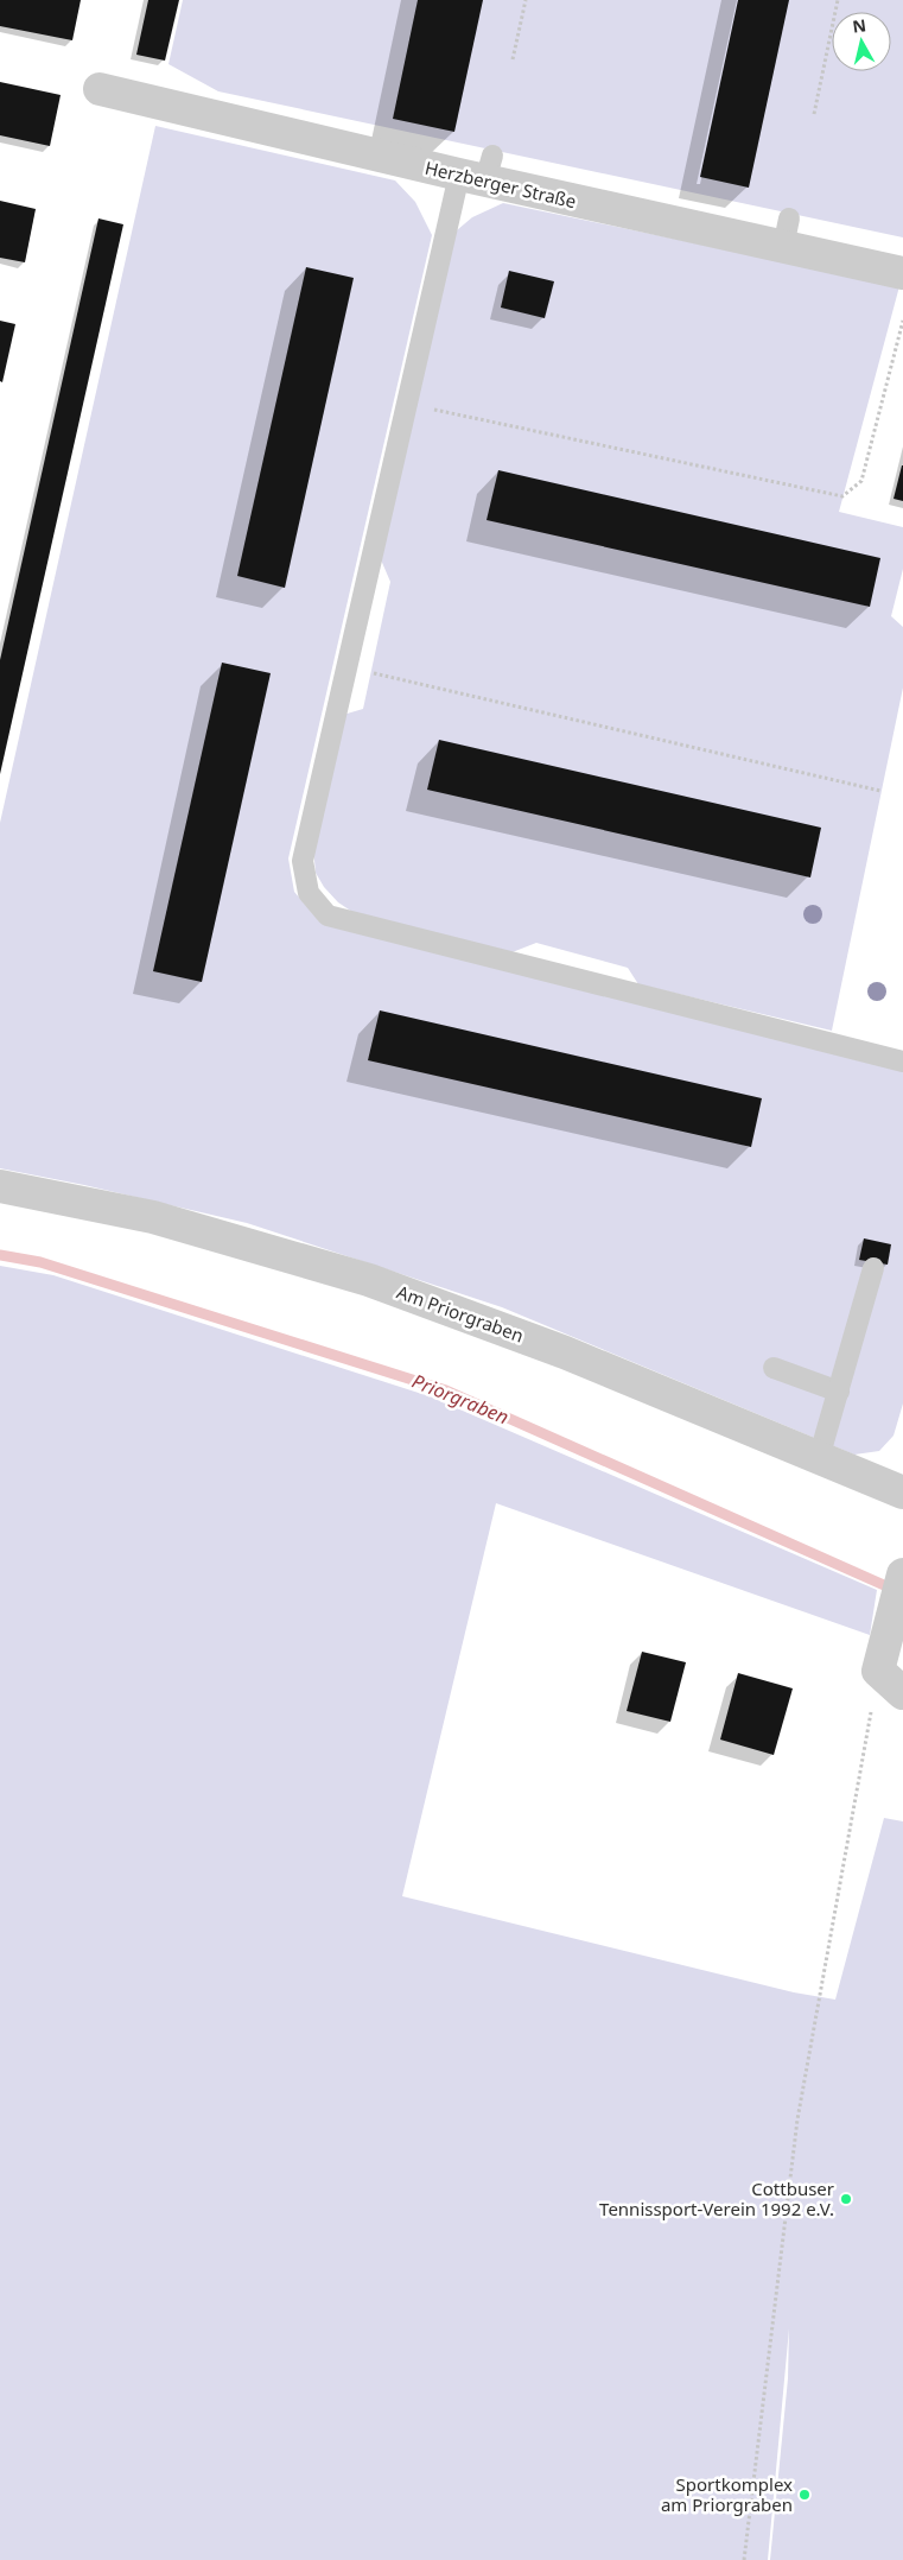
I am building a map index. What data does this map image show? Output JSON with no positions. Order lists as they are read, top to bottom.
{
  "streets": {
    "street": ["Herzberger Straße", "Am Priorgraben"]
  },
  "water": ["Priorgraben"],
  "places": ["Cottbuser Tennissport-Verein 1992 e.V.", "Sportkomplex am Priorgraben"],
  "north": "top"
}
